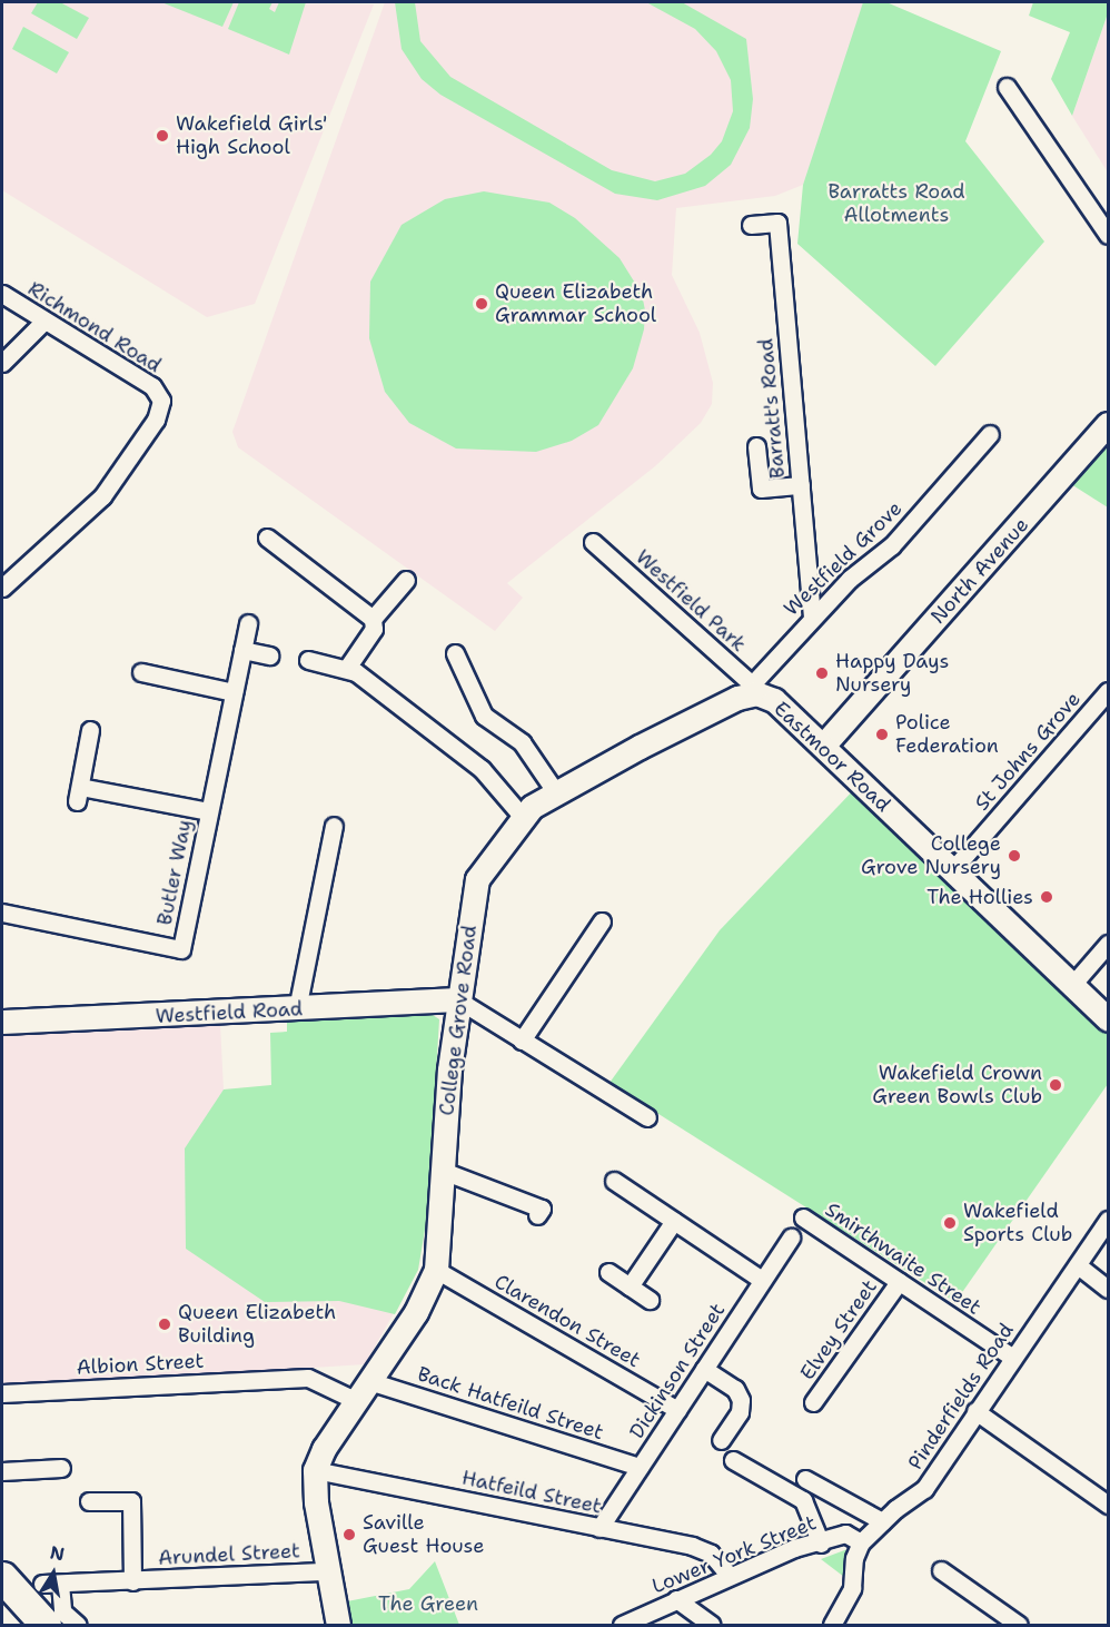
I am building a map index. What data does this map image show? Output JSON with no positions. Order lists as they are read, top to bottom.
{
  "streets": {
    "street": [
      "Richmond Road",
      "Barratt's Road",
      "Westfield Grove",
      "North Avenue",
      "Westfield Park",
      "St Johns Grove",
      "Eastmoor Road",
      "Butler Way",
      "Westfield Road",
      "College Grove Road",
      "Smirthwaite Street",
      "Clarendon Street",
      "Elvey Street",
      "Albion Street",
      "Dickinson Street",
      "Pinderfields Road",
      "Back Hatfeild Street",
      "Hatfeild Street",
      "Arundel Street",
      "Lower York Street"
    ]
  },
  "crossings": [
    ["Barratt's Road", "Westfield Grove"],
    ["Westfield Grove", "Westfield Park"],
    ["Westfield Grove", "Eastmoor Road"],
    ["Westfield Grove", "College Grove Road"],
    ["North Avenue", "Eastmoor Road"],
    ["Westfield Park", "Eastmoor Road"],
    ["Westfield Park", "College Grove Road"],
    ["St Johns Grove", "Eastmoor Road"],
    ["Eastmoor Road", "College Grove Road"],
    ["Westfield Road", "College Grove Road"],
    ["College Grove Road", "Clarendon Street"],
    ["College Grove Road", "Albion Street"],
    ["College Grove Road", "Back Hatfeild Street"],
    ["College Grove Road", "Hatfeild Street"],
    ["Smirthwaite Street", "Elvey Street"],
    ["Smirthwaite Street", "Pinderfields Road"],
    ["Clarendon Street", "Dickinson Street"],
    ["Dickinson Street", "Back Hatfeild Street"],
    ["Dickinson Street", "Hatfeild Street"],
    ["Pinderfields Road", "Lower York Street"],
    ["Hatfeild Street", "Lower York Street"]
  ],
  "parks": ["Barratts Road Allotments", "The Green"],
  "places": [
    "Wakefield Girls' High School",
    "Queen Elizabeth Grammar School",
    "Happy Days Nursery",
    "Police Federation",
    "College Grove Nursery",
    "The Hollies",
    "Wakefield Crown Green Bowls Club",
    "Wakefield Sports Club",
    "Queen Elizabeth Building",
    "Saville Guest House"
  ],
  "north": "top"
}
